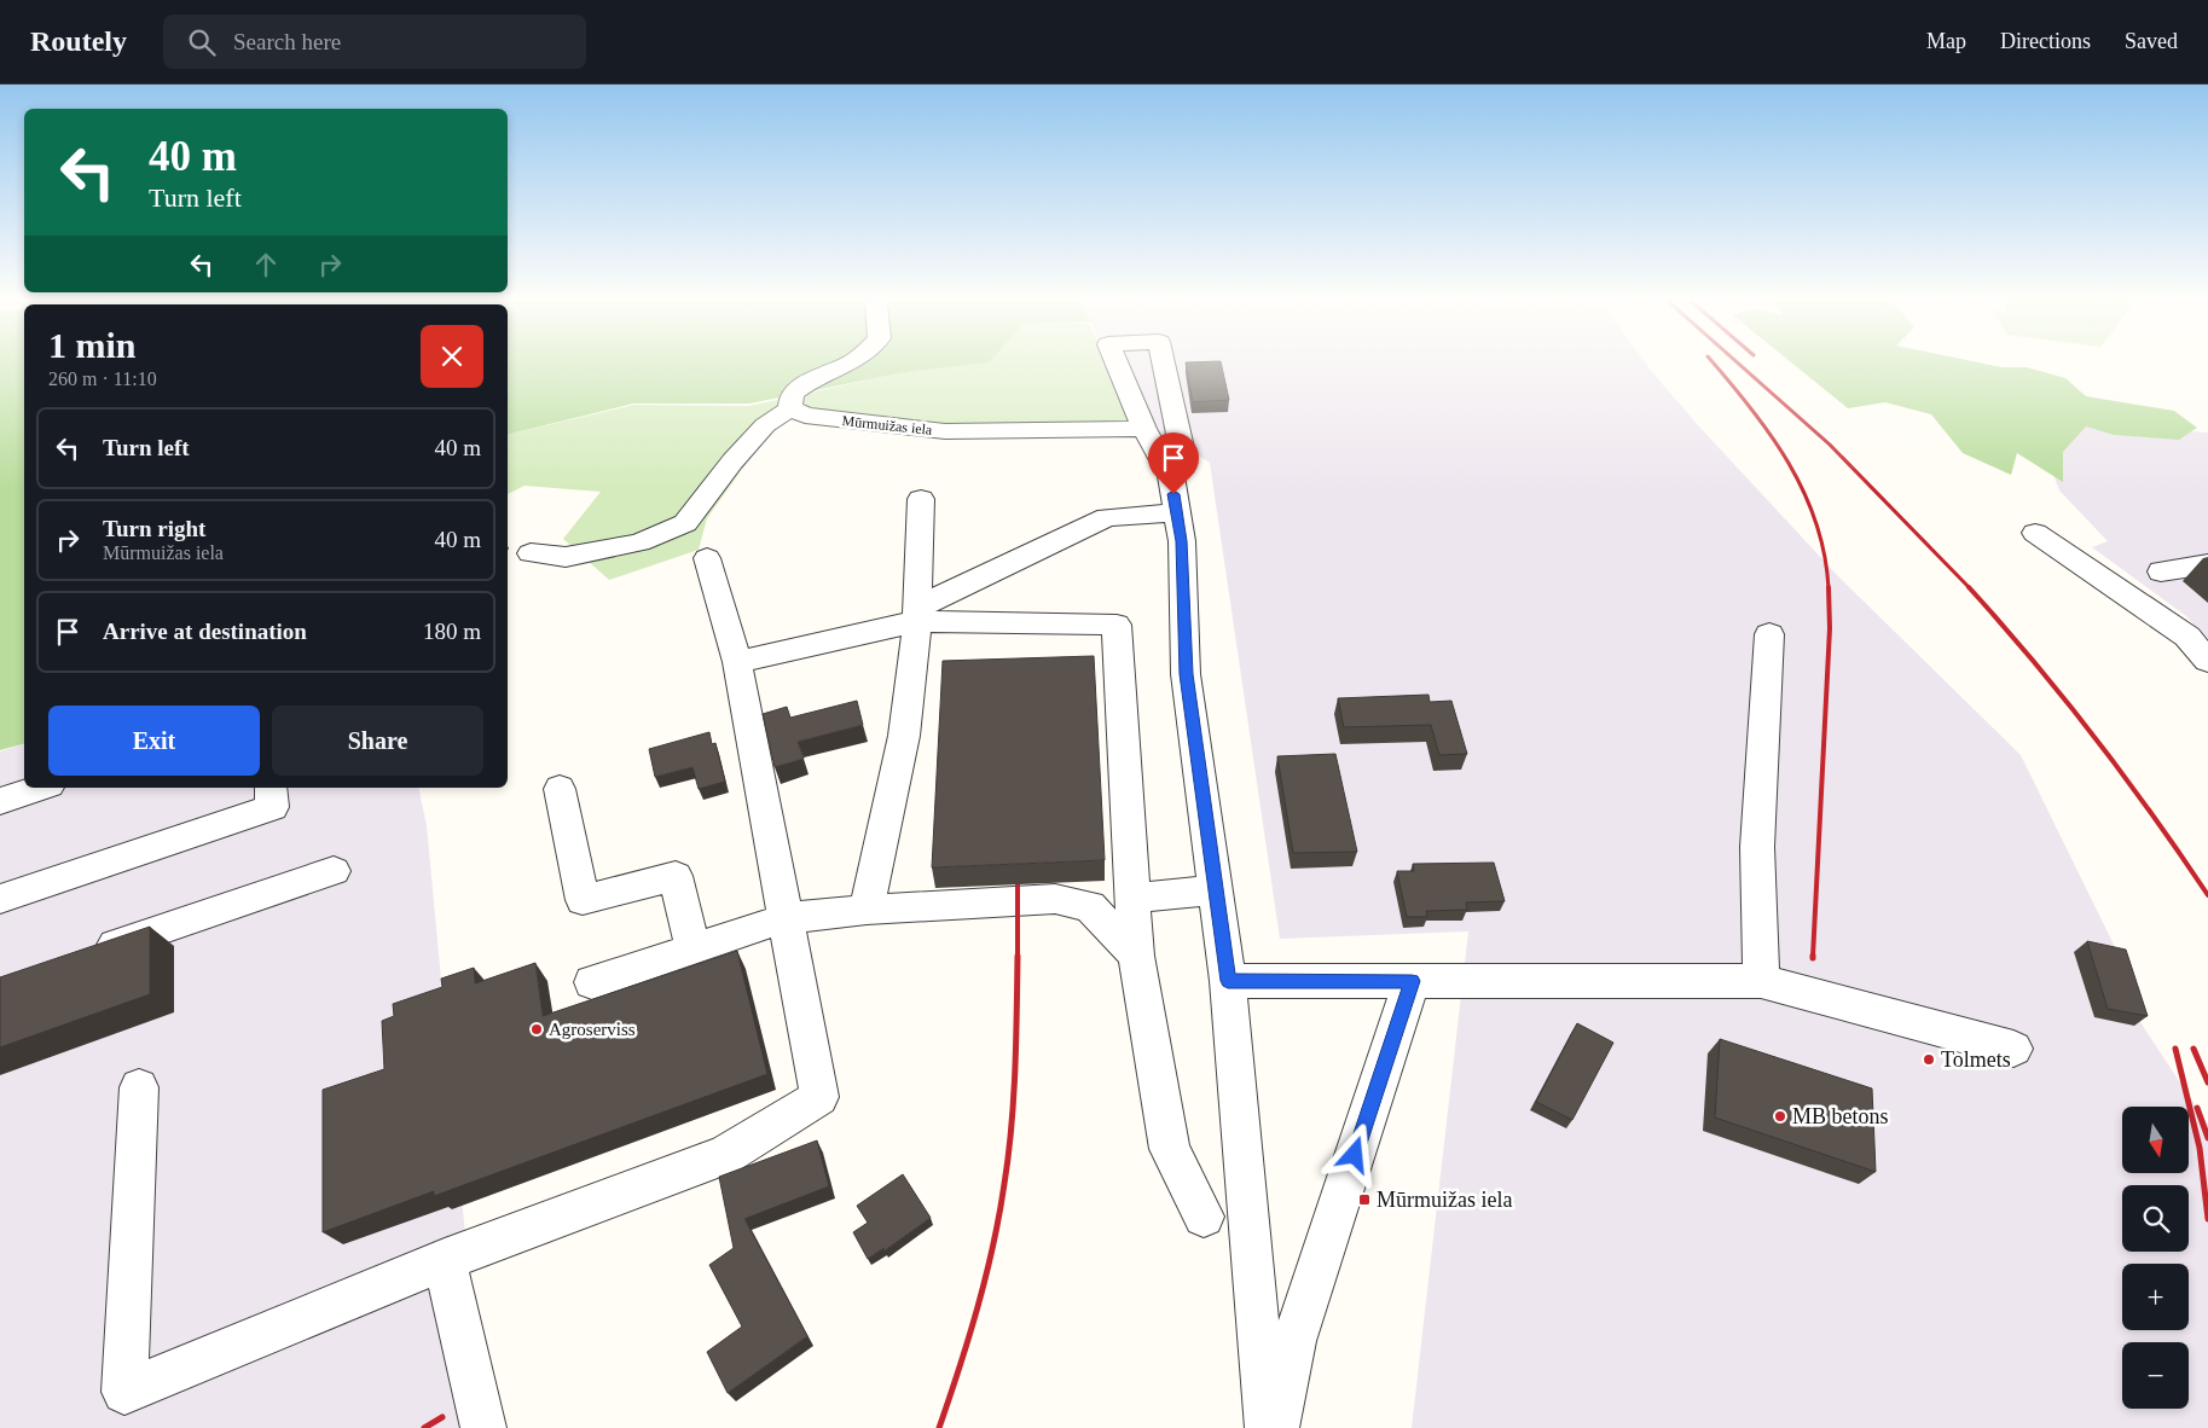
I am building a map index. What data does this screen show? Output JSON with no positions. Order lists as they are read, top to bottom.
{
  "streets": {
    "street": ["Mūrmuižas iela"]
  },
  "places": {
    "other": ["Agroserviss", "Tolmets", "MB betons"],
    "transit": ["Mūrmuižas iela"]
  },
  "north": "bottom",
  "page": {
    "header": "Routely",
    "search": "Search here",
    "nav": ["Map", "Directions", "Saved"],
    "turn": ["40 m", "Turn left"],
    "heading": ["1 min", "260 m · 11:10"],
    "list": [
      {
        "name": "Turn left",
        "value": "40 m"
      },
      {
        "name": "Turn right",
        "note": "Mūrmuižas iela",
        "value": "40 m"
      },
      {
        "name": "Arrive at destination",
        "value": "180 m"
      }
    ],
    "buttons": ["Exit", "Share"],
    "map_buttons": ["+", "−"]
  }
}
